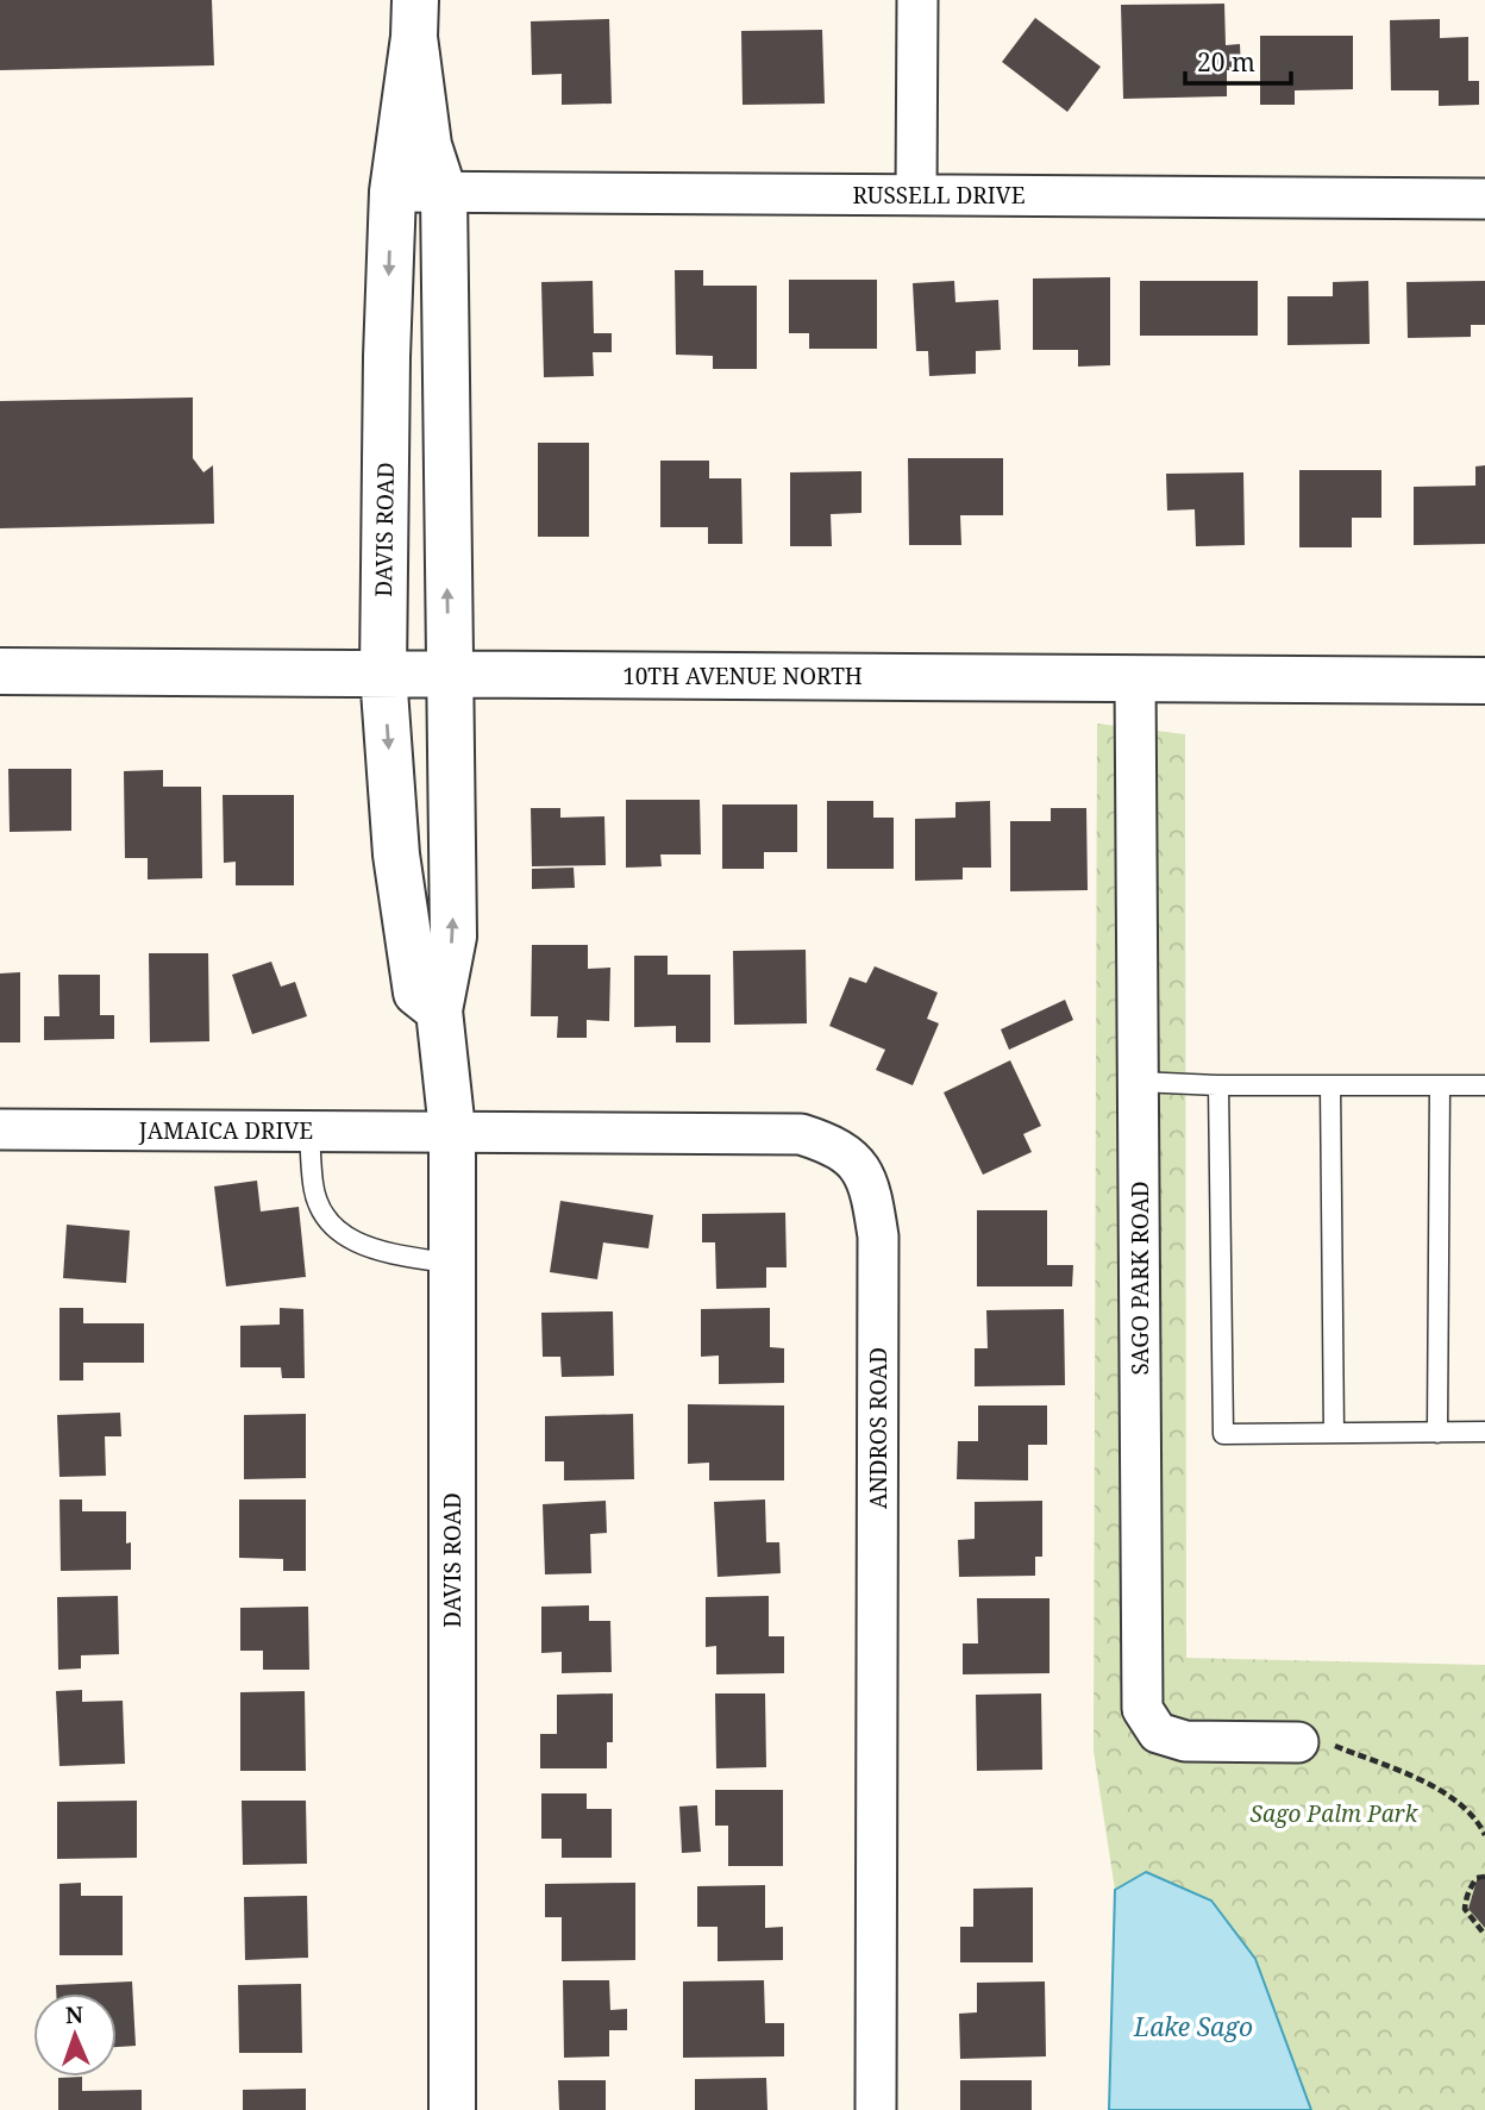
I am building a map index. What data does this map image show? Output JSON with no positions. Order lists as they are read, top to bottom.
{
  "streets": {
    "street": [
      "RUSSELL DRIVE",
      "DAVIS ROAD",
      "10TH AVENUE NORTH",
      "JAMAICA DRIVE",
      "SAGO PARK ROAD",
      "ANDROS ROAD"
    ]
  },
  "crossings": [
    ["RUSSELL DRIVE", "DAVIS ROAD"],
    ["DAVIS ROAD", "10TH AVENUE NORTH"],
    ["DAVIS ROAD", "JAMAICA DRIVE"],
    ["DAVIS ROAD", "ANDROS ROAD"],
    ["10TH AVENUE NORTH", "SAGO PARK ROAD"],
    ["JAMAICA DRIVE", "ANDROS ROAD"]
  ],
  "water": ["Lake Sago"],
  "parks": ["Sago Palm Park"],
  "scale_bar": "20 m",
  "north": "top"
}
